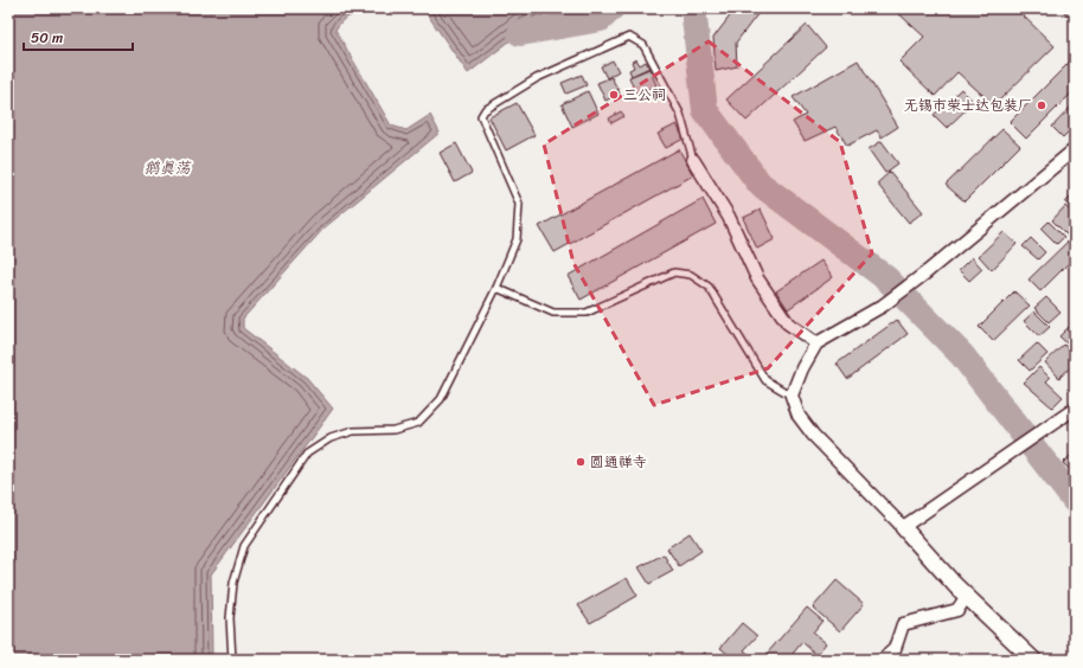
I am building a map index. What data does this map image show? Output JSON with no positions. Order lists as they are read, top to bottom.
{
  "water": ["鹅真荡"],
  "places": ["三公祠", "无锡市荣士达包装厂", "圆通禅寺"],
  "scale_bar": "50 m"
}
